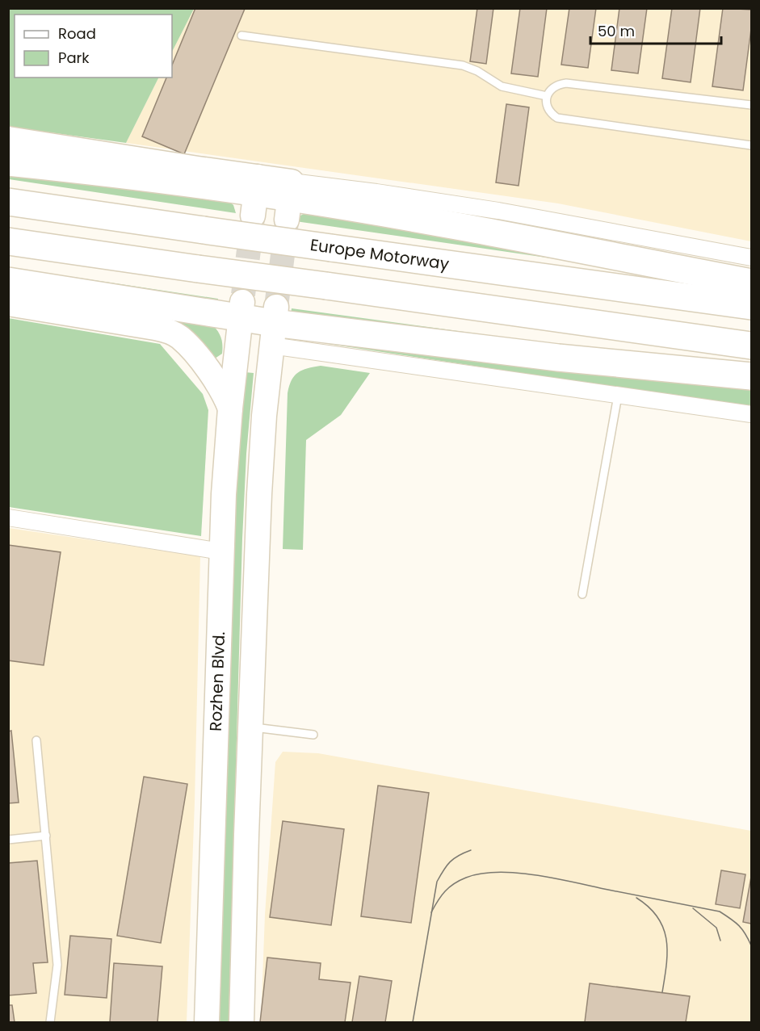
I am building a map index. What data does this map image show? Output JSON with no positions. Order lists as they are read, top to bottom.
{
  "streets": {
    "highway": ["Europe Motorway"],
    "main road": ["Rozhen Blvd."]
  },
  "legend": ["Road", "Park"],
  "scale_bar": "50 m"
}
